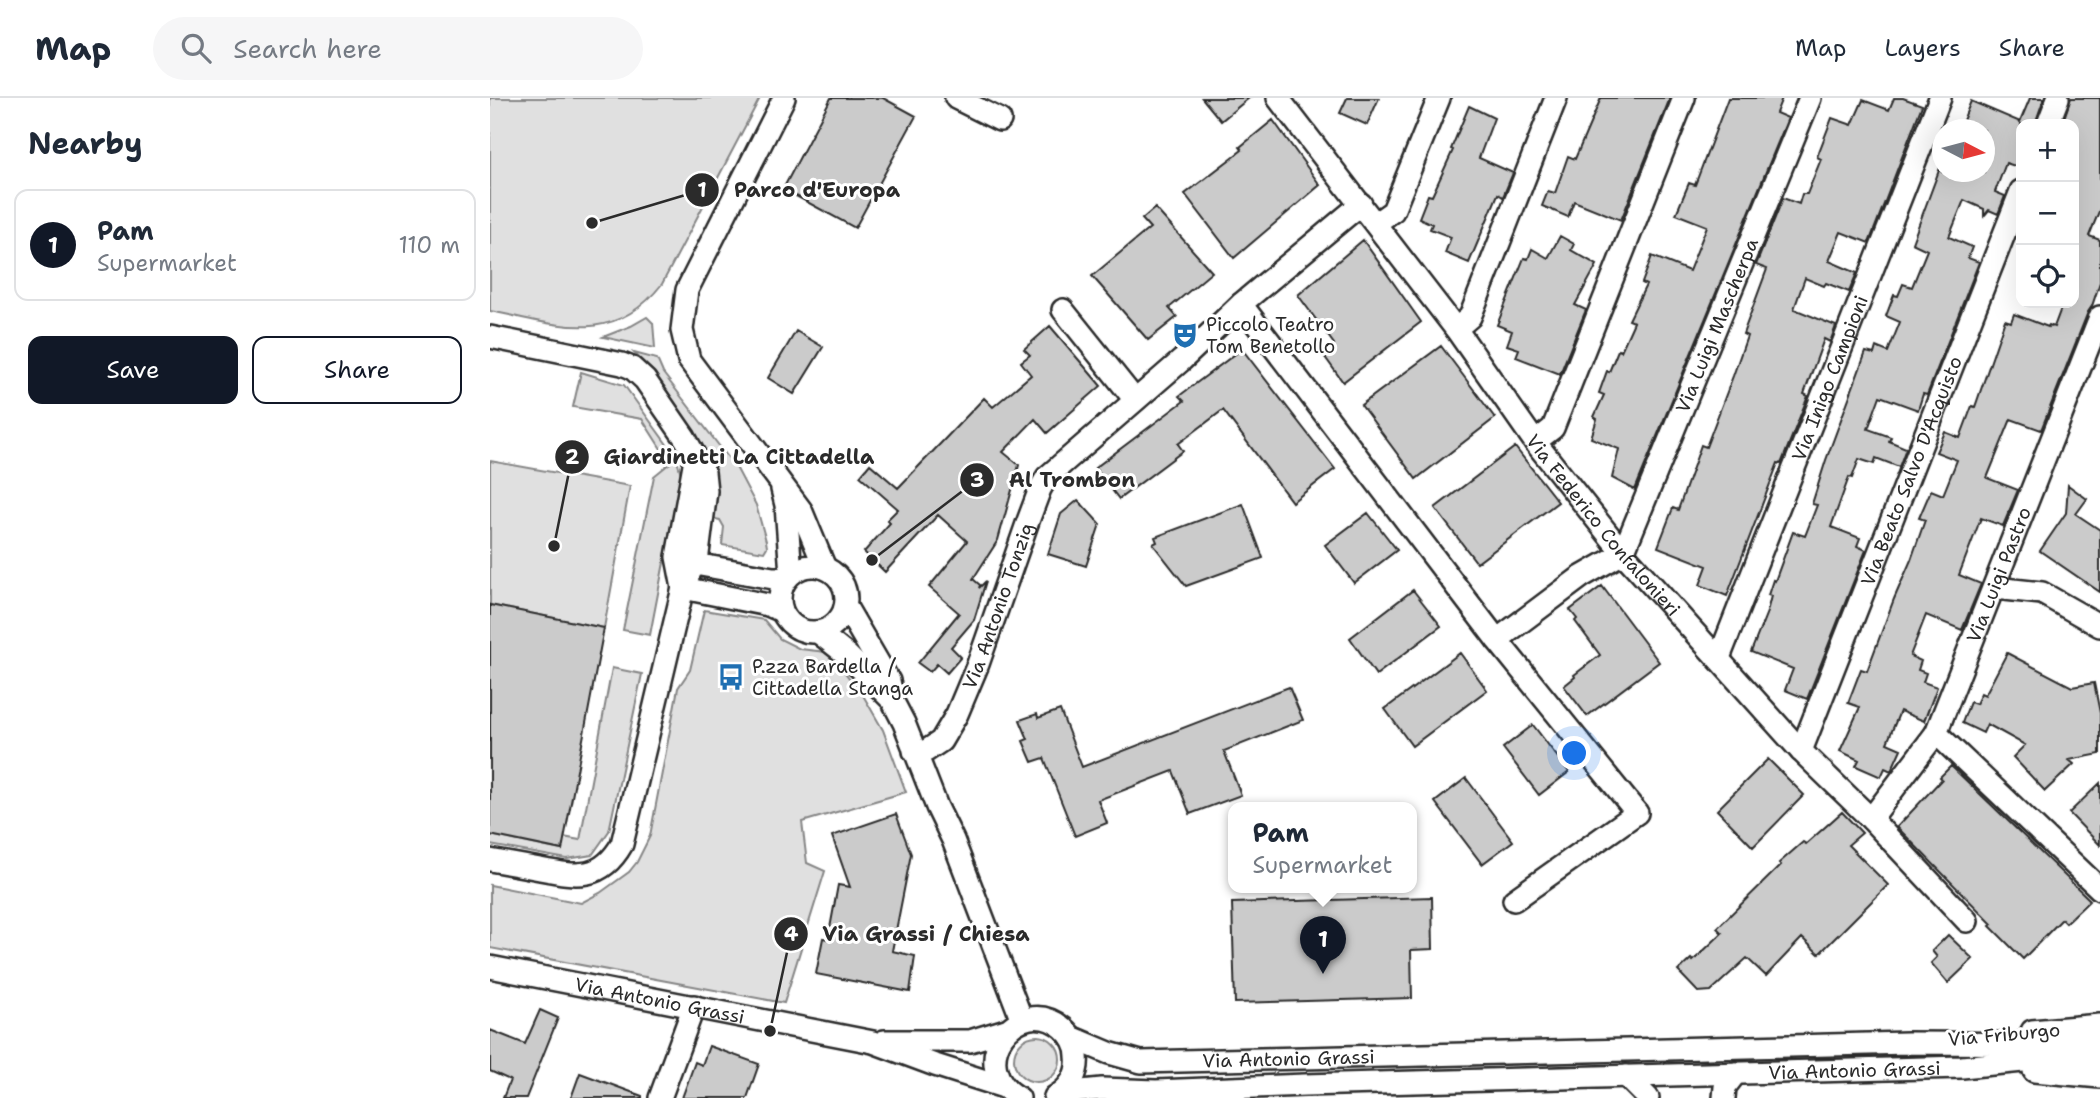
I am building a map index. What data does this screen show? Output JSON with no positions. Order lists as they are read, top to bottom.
{
  "streets": {
    "street": [
      "Via Luigi Mascherpa",
      "Via Inigo Campioni",
      "Via Beato Salvo D'Acquisto",
      "Via Federico Confalonieri",
      "Via Luigi Pastro",
      "Via Antonio Tonzig",
      "Via Antonio Grassi",
      "Via Friburgo"
    ]
  },
  "crossings": [
    ["Via Luigi Mascherpa", "Via Federico Confalonieri"],
    ["Via Inigo Campioni", "Via Federico Confalonieri"],
    ["Via Beato Salvo D'Acquisto", "Via Federico Confalonieri"],
    ["Via Federico Confalonieri", "Via Luigi Pastro"],
    ["Via Federico Confalonieri", "Via Antonio Tonzig"],
    ["Via Antonio Grassi", "Via Friburgo"]
  ],
  "places": {
    "other": [
      "Parco d'Europa",
      "Giardinetti La Cittadella",
      "Al Trombon",
      "Via Grassi / Chiesa"
    ],
    "theatre": ["Piccolo Teatro Tom Benetollo"],
    "bus stop": ["P.zza Bardella / Cittadella Stanga"]
  },
  "north": "right",
  "page": {
    "header": "Map",
    "search": "Search here",
    "nav": ["Map", "Layers", "Share"],
    "heading": "Nearby",
    "map_buttons": ["+", "−"],
    "list": [
      {
        "mark": "1",
        "name": "Pam",
        "note": "Supermarket",
        "value": "110 m"
      }
    ],
    "buttons": ["Save", "Share"],
    "popup": ["Pam", "Supermarket"],
    "pins": "1"
  }
}
